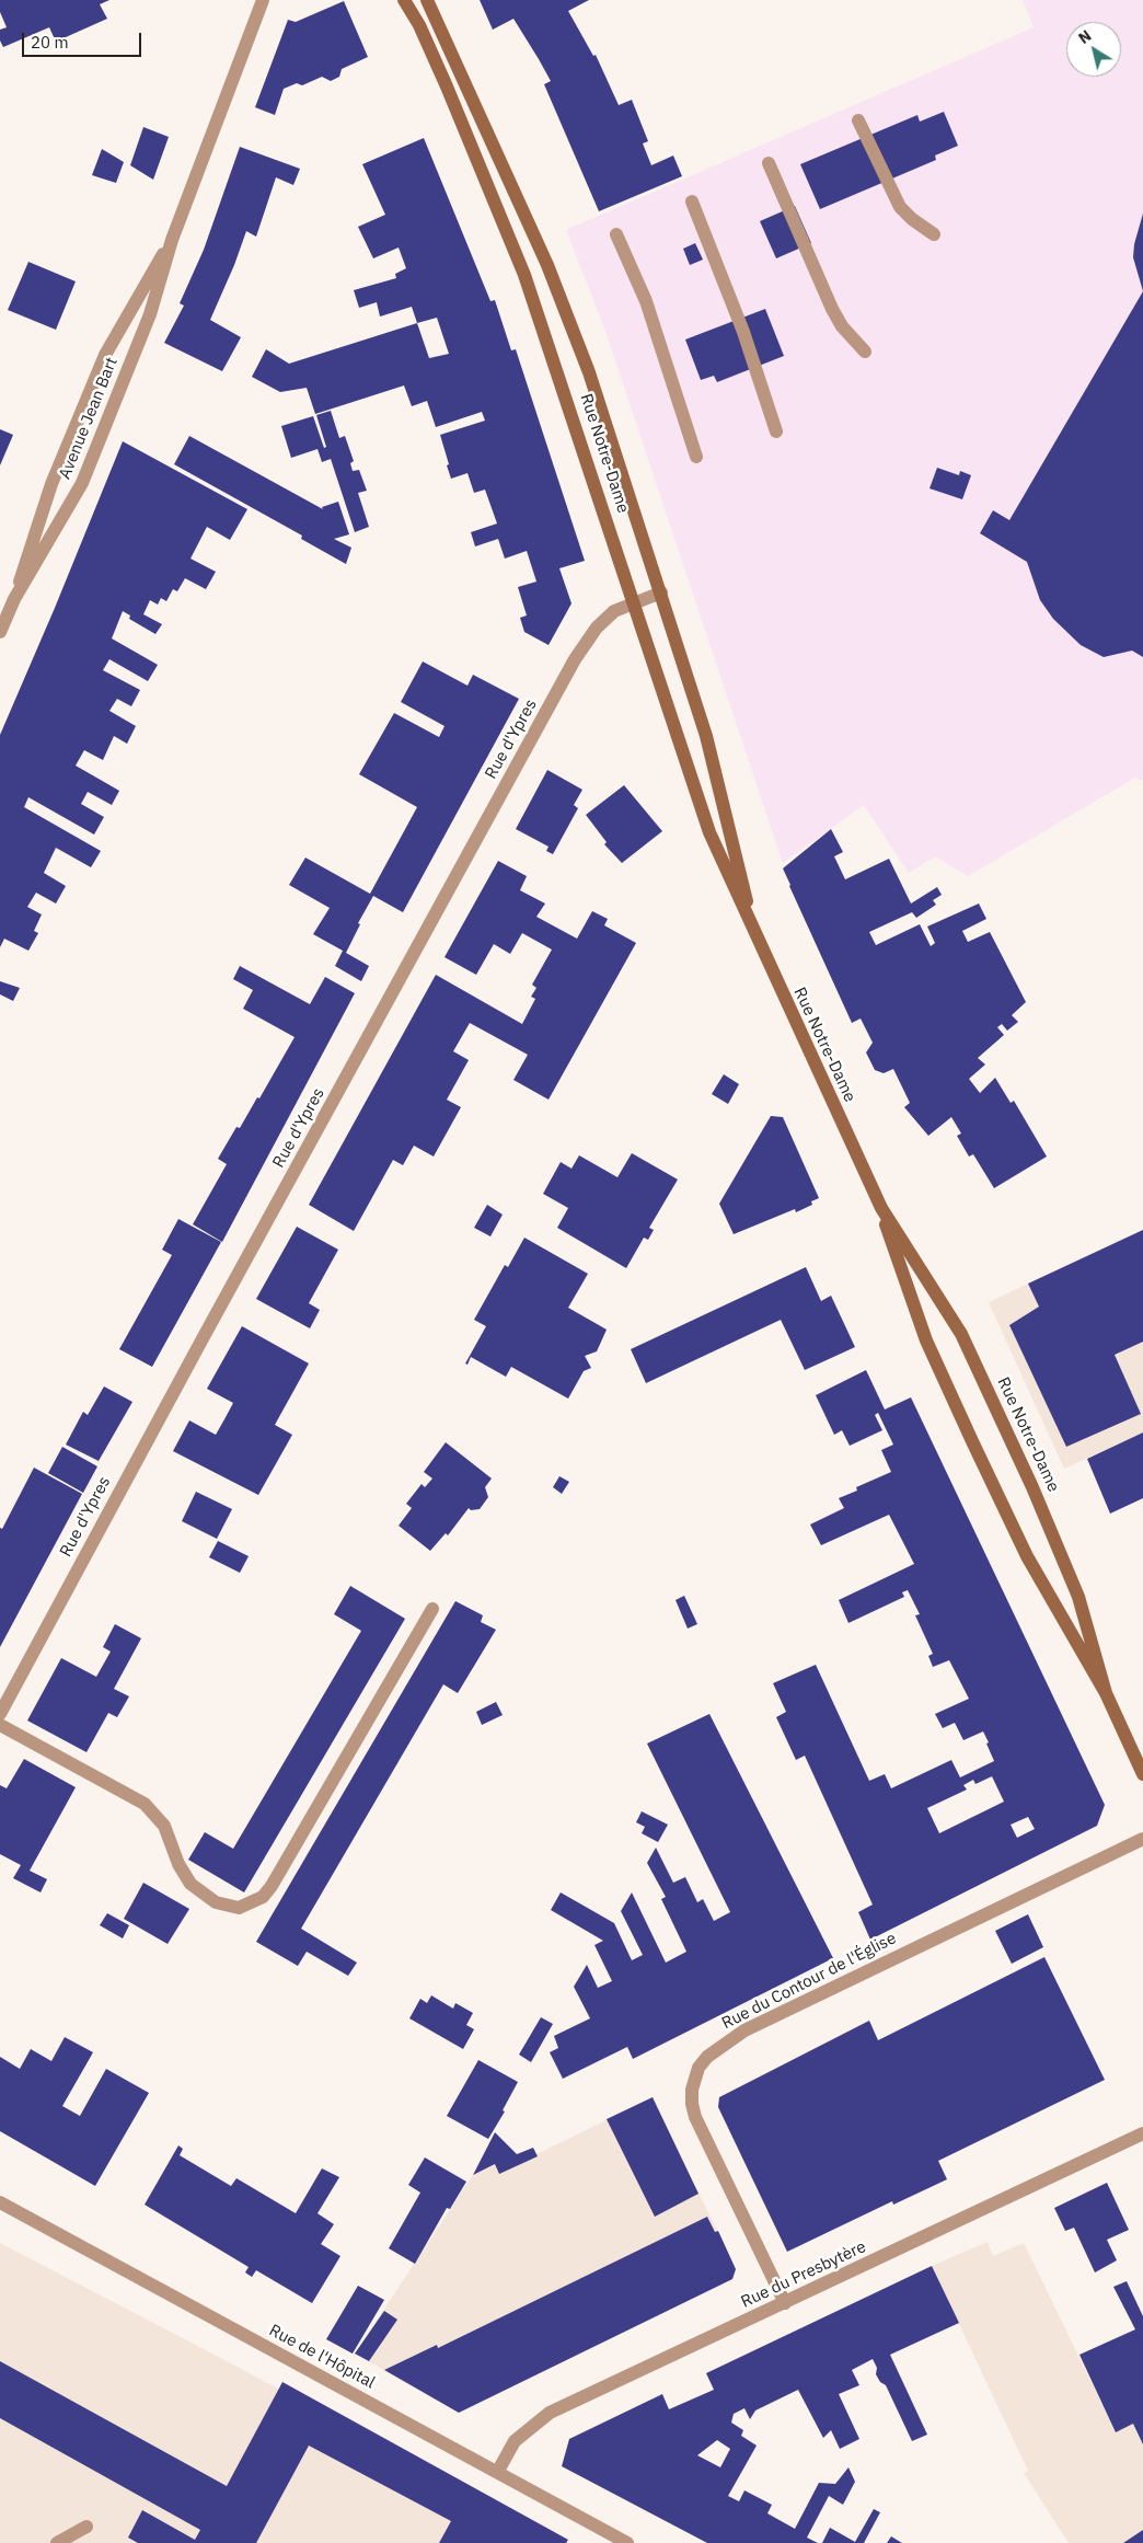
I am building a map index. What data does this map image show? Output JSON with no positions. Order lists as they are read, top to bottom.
{
  "streets": {
    "main road": ["Rue Notre-Dame"],
    "street": [
      "Avenue Jean Bart",
      "Rue d'Ypres",
      "Rue du Contour de l'Église",
      "Rue du Presbytère",
      "Rue de l'Hôpital"
    ]
  },
  "crossings": [
    ["Rue Notre-Dame", "Rue d'Ypres"],
    ["Rue du Contour de l'Église", "Rue du Presbytère"],
    ["Rue du Presbytère", "Rue de l'Hôpital"]
  ],
  "scale_bar": "20 m",
  "north": "top left"
}
